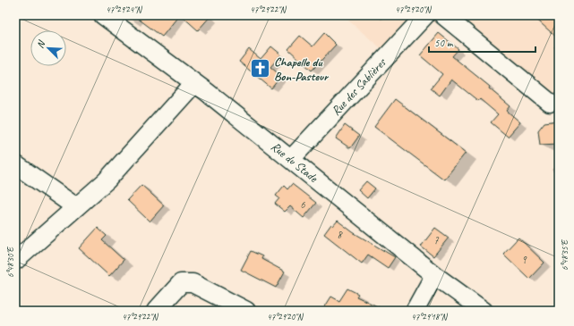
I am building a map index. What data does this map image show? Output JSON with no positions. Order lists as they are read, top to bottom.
{
  "streets": {
    "street": ["Rue des Sablières", "Rue du Stade"]
  },
  "crossings": [
    ["Rue des Sablières", "Rue du Stade"]
  ],
  "places": {
    "church": ["Chapelle du Bon-Pasteur"]
  },
  "house_numbers": [
    "6",
    "8",
    "7",
    "9"
  ],
  "scale_bar": "50 m",
  "north": "top left",
  "coordinates": [
    "47°29'24\"N",
    "47°29'22\"N",
    "47°29'20\"N",
    "6°48'35\"E",
    "6°48'30\"E",
    "47°29'18\"N"
  ]
}
